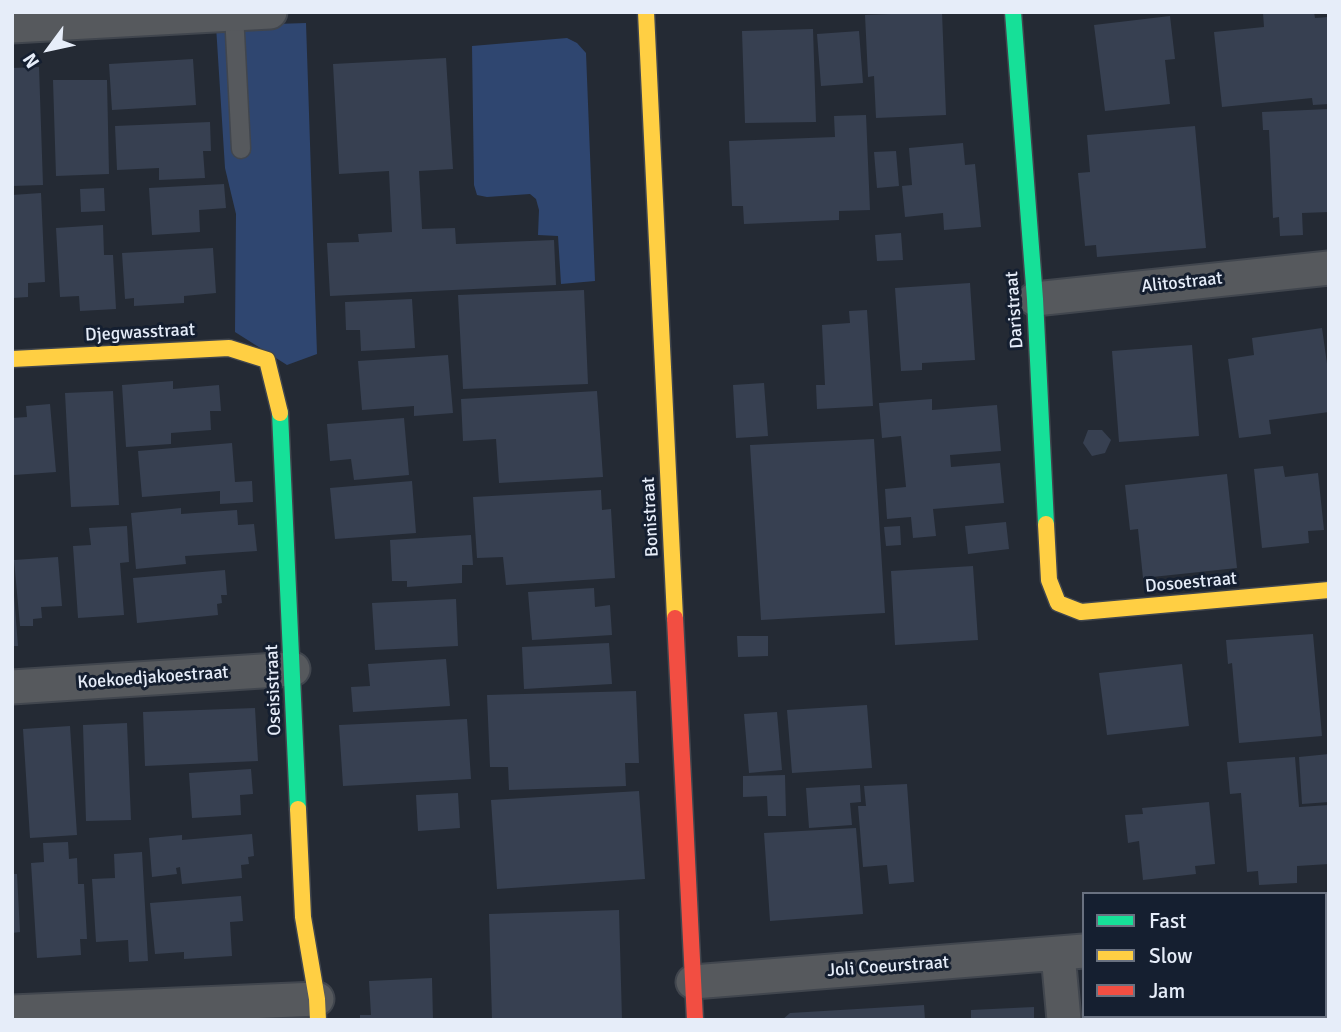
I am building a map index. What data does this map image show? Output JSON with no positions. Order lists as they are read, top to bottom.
{
  "streets": {
    "street": [
      "Alitostraat",
      "Daristraat",
      "Djegwasstraat",
      "Bonistraat",
      "Dosoestraat",
      "Koekoedjakoestraat",
      "Oseisistraat",
      "Joli Coeurstraat"
    ]
  },
  "crossings": [
    ["Alitostraat", "Daristraat"],
    ["Daristraat", "Dosoestraat"],
    ["Djegwasstraat", "Oseisistraat"],
    ["Bonistraat", "Joli Coeurstraat"],
    ["Koekoedjakoestraat", "Oseisistraat"]
  ],
  "legend": ["Fast", "Slow", "Jam"],
  "north": "bottom left"
}
